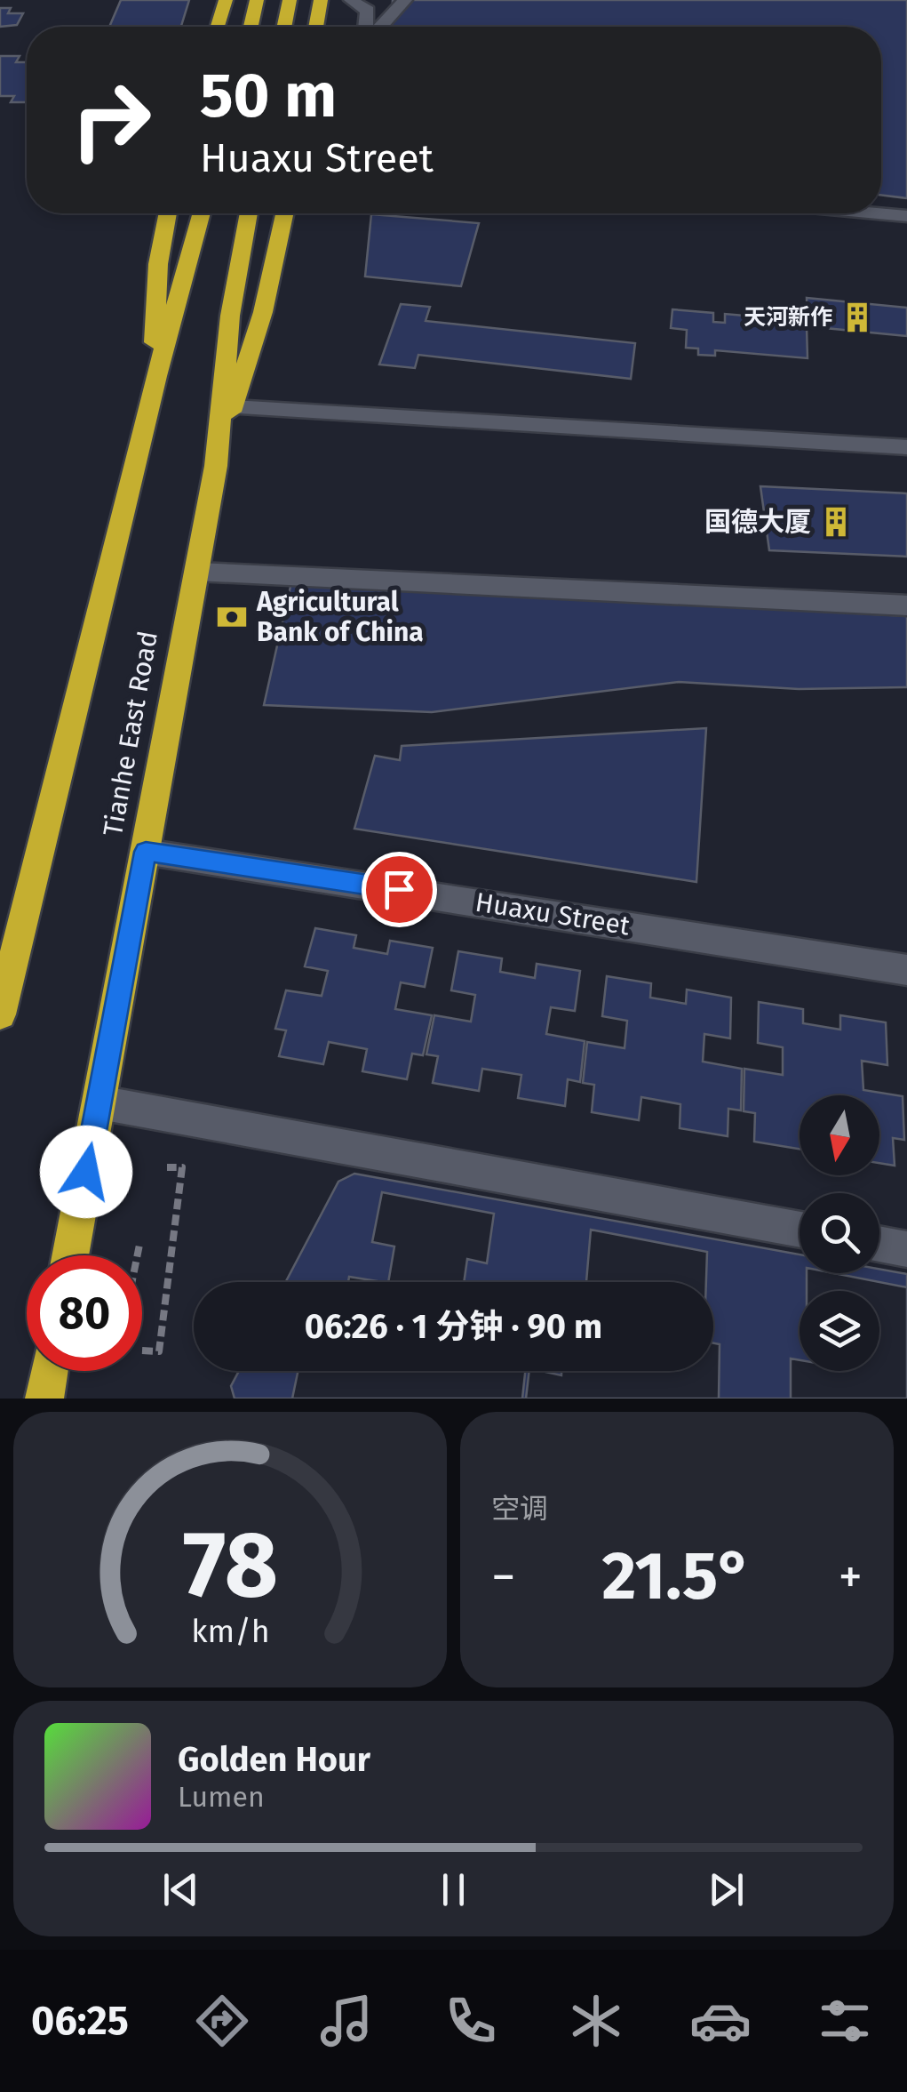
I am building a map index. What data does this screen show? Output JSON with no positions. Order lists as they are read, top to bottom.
{
  "streets": {
    "highway": ["Tianhe East Road"],
    "street": ["Huaxu Street"]
  },
  "crossings": [
    ["Tianhe East Road", "Huaxu Street"]
  ],
  "places": {
    "building": ["天河新作", "国德大厦"],
    "bank": ["Agricultural Bank of China"]
  },
  "north": "bottom",
  "page": {
    "turn": ["50 m", "Huaxu Street"],
    "limit": "80",
    "trip": "06:26 · 1 分钟 · 90 m",
    "tile": "空调",
    "heat": ["−", "21.5°", "+"],
    "song": ["Golden Hour", "Lumen"],
    "tabs": "06:25",
    "gauge": ["78", "km/h"]
  }
}
